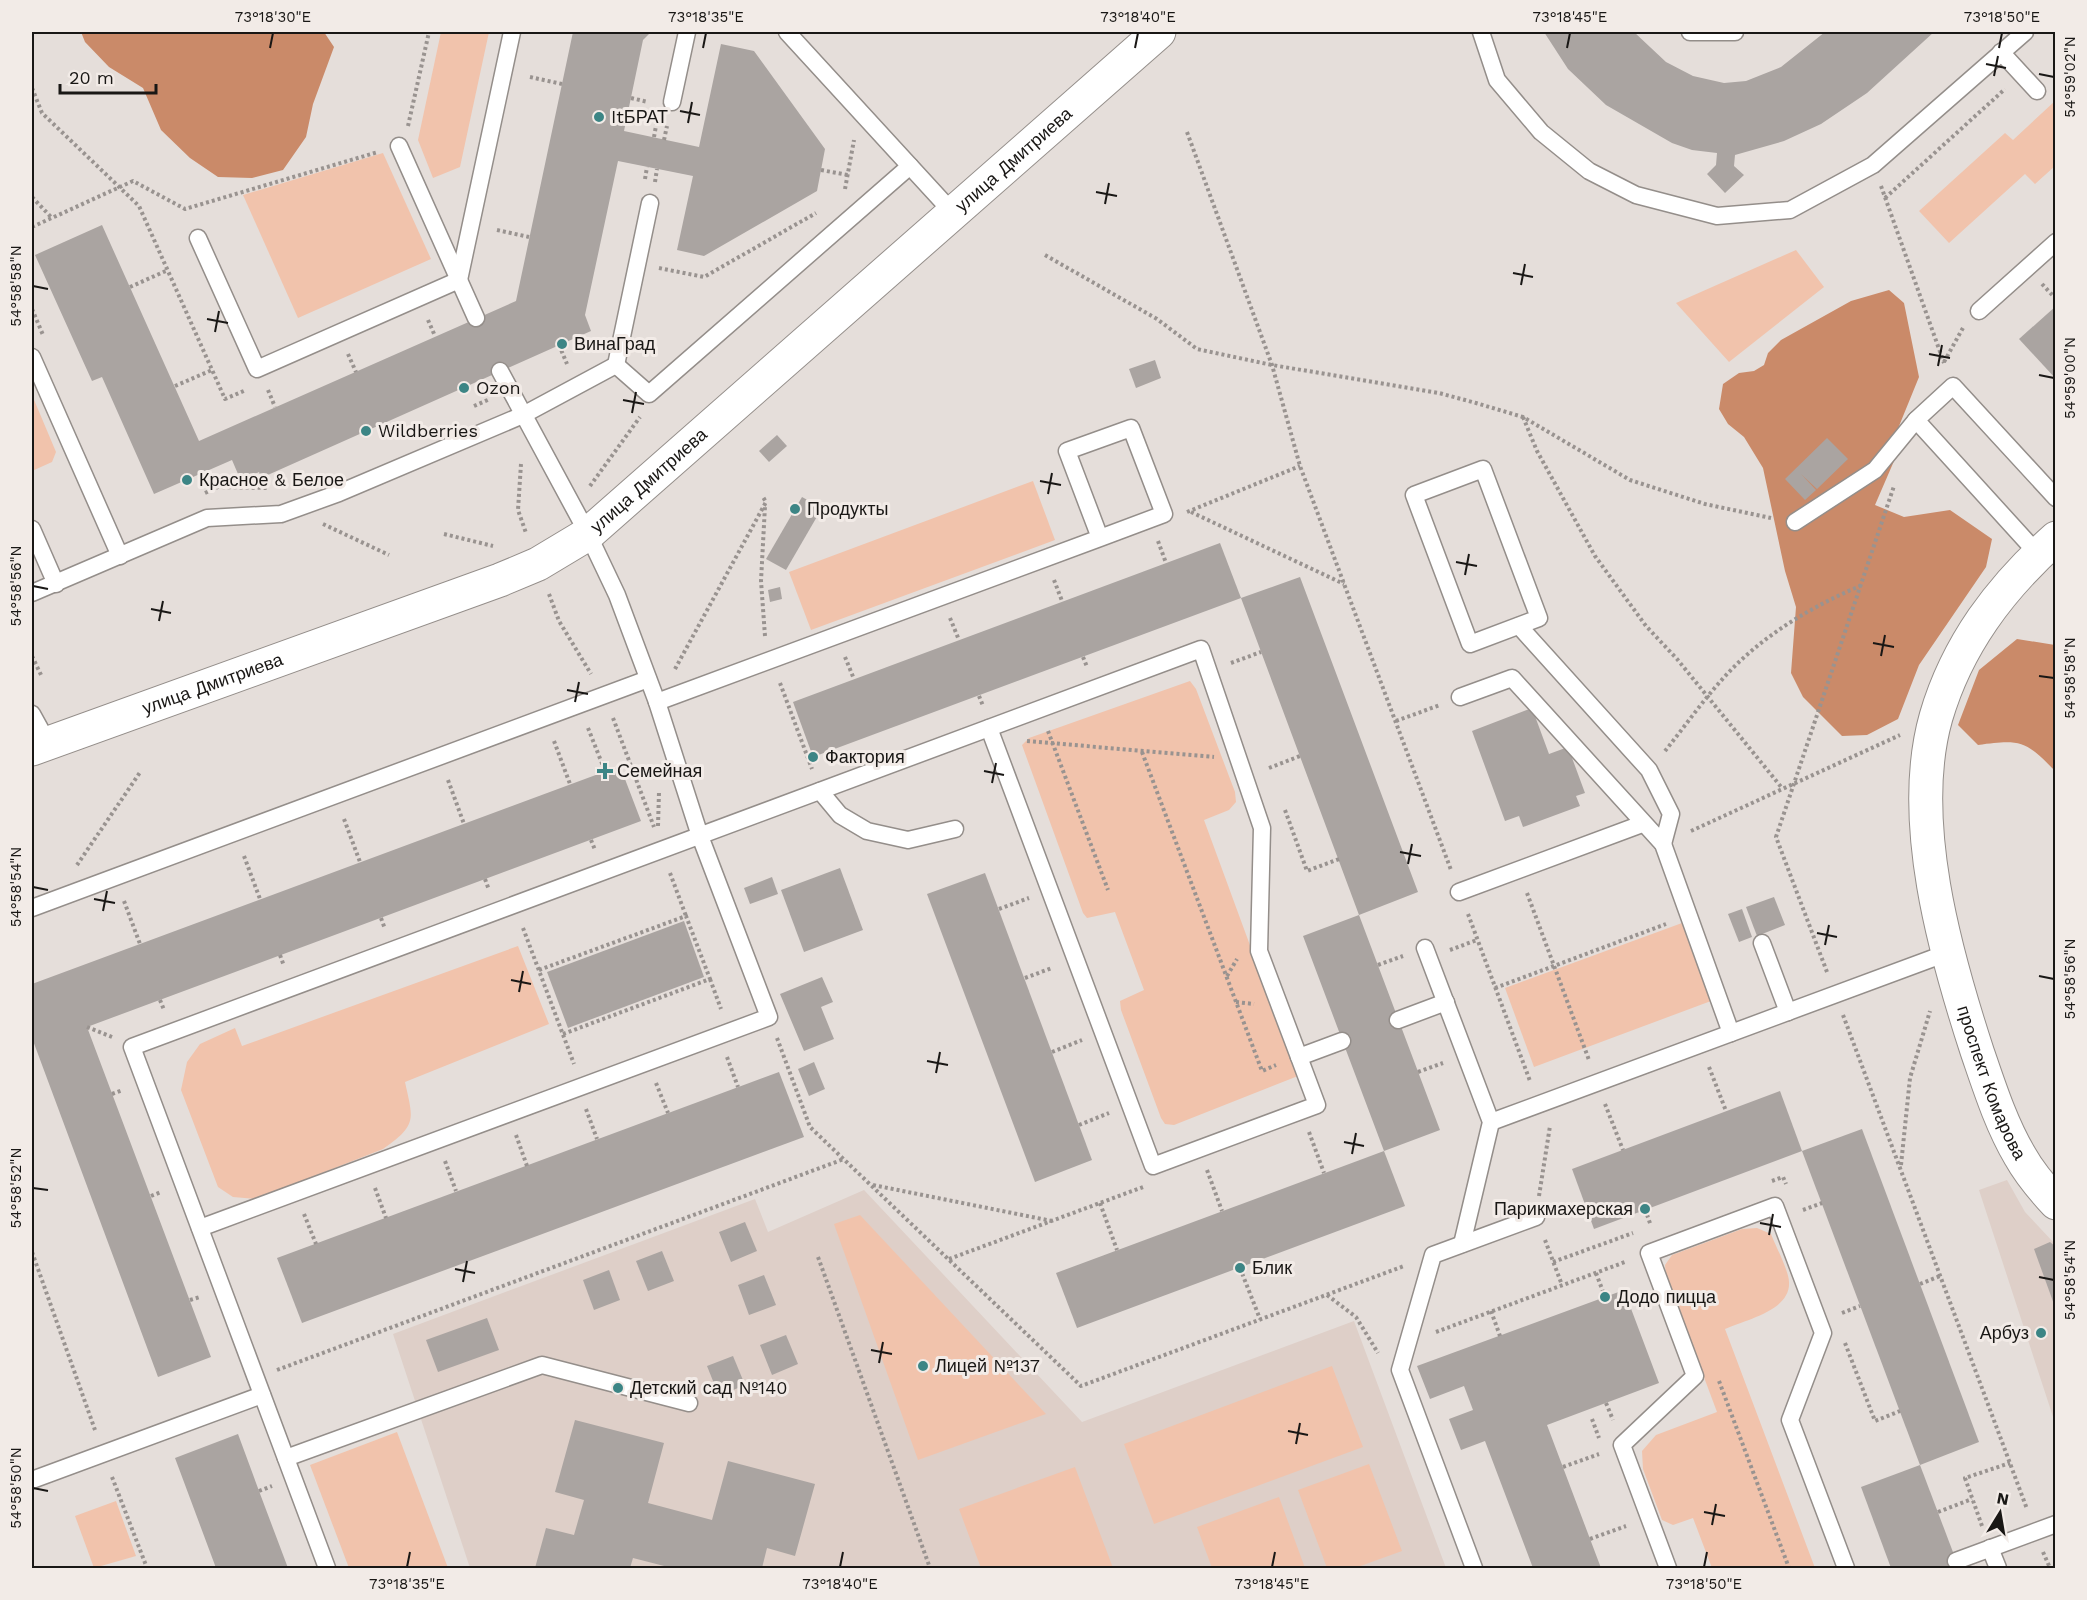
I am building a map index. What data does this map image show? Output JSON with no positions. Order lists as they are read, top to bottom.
{
  "streets": {
    "main road": ["улица Дмитриева", "проспект Комарова"]
  },
  "places": {
    "other": [
      "ItБРАТ",
      "ВинаГрад",
      "Ozon",
      "Wildberries",
      "Красное & Белое",
      "Продукты",
      "Фактория",
      "Парикмахерская",
      "Блик",
      "Додо пицца",
      "Арбуз",
      "Лицей №137",
      "Детский сад №140"
    ],
    "health": ["Семейная"]
  },
  "scale_bar": "20 m",
  "north": "top",
  "coordinates": [
    "73°18'30\"E",
    "73°18'35\"E",
    "73°18'40\"E",
    "73°18'45\"E",
    "73°18'50\"E",
    "54°59'02\"N",
    "54°58'58\"N",
    "54°59'00\"N",
    "54°58'56\"N",
    "54°58'54\"N",
    "54°58'52\"N",
    "54°58'50\"N"
  ]
}
